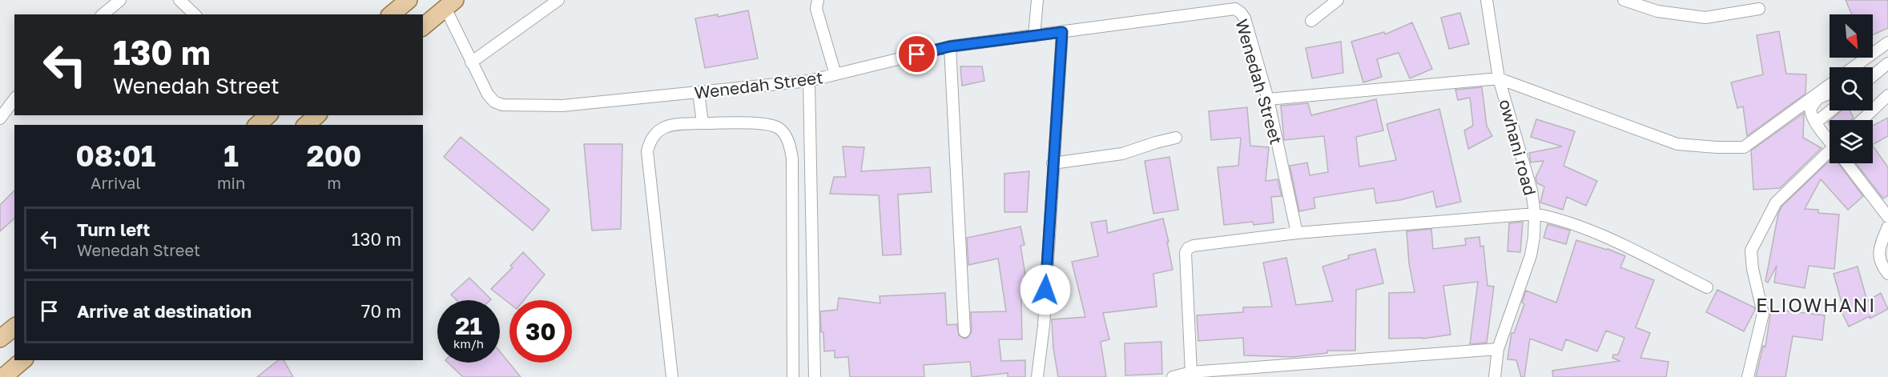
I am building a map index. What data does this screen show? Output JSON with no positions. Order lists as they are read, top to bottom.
{
  "streets": {
    "street": ["Wenedah Street", "owhani road"]
  },
  "districts": ["ELIOWHANI"],
  "north": "bottom right",
  "page": {
    "turn": ["130 m", "Wenedah Street"],
    "eta": [
      "08:01",
      "Arrival",
      "1",
      "min",
      "200",
      "m"
    ],
    "list": [
      {
        "name": "Turn left",
        "note": "Wenedah Street",
        "value": "130 m"
      },
      {
        "name": "Arrive at destination",
        "value": "70 m"
      }
    ],
    "speed": "21 km/h",
    "limit": "30"
  }
}
